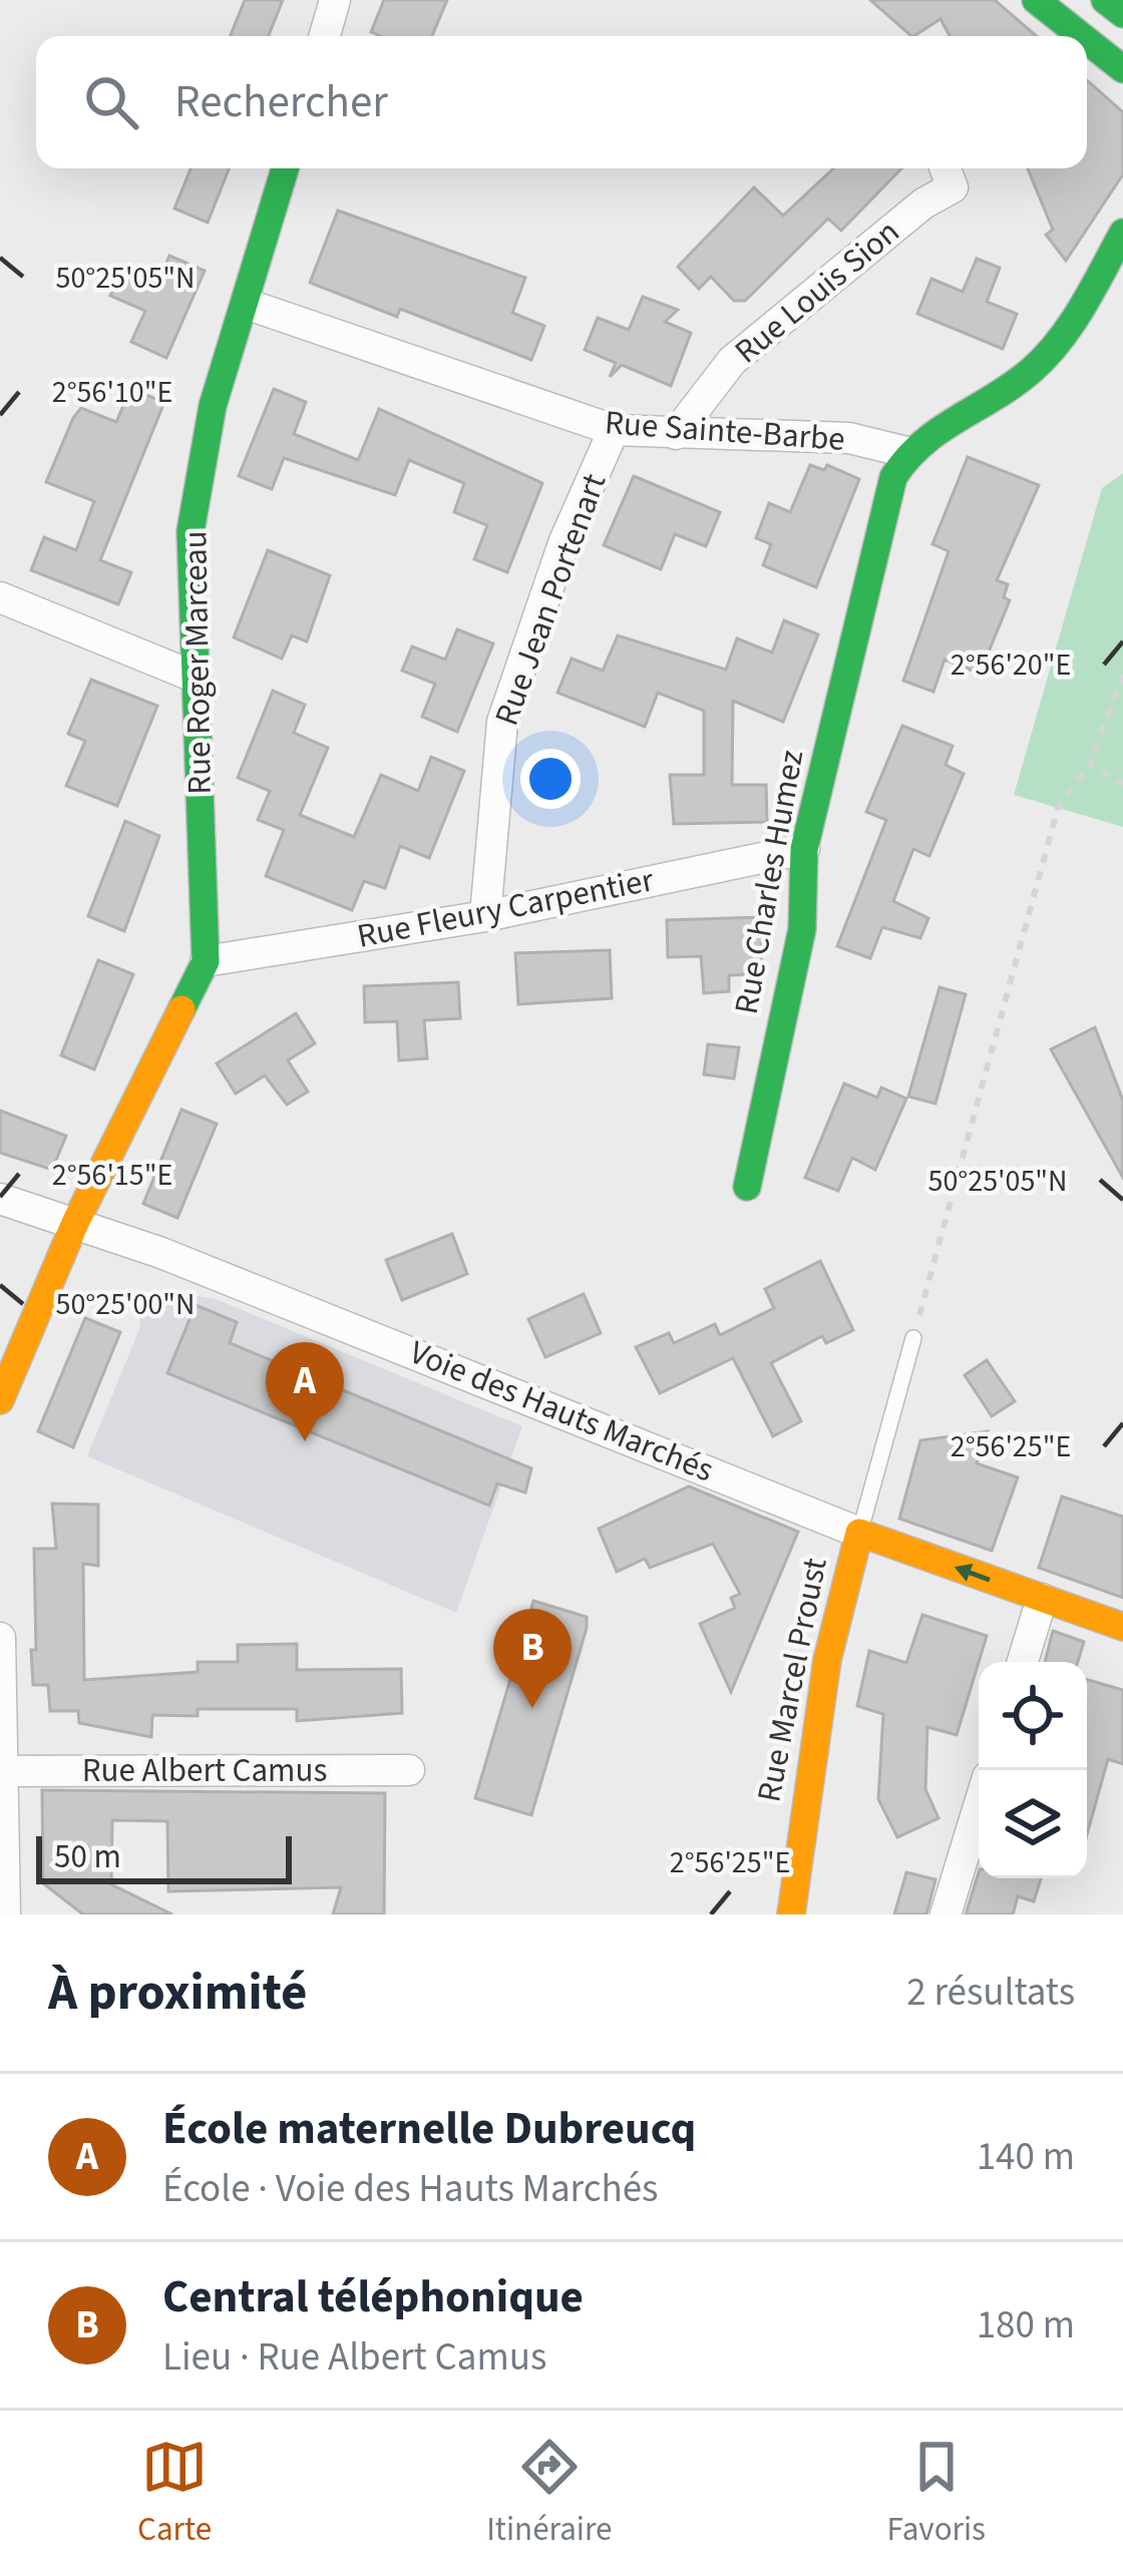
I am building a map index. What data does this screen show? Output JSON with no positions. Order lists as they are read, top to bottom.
{
  "streets": {
    "street": [
      "Rue Louis Sion",
      "Rue Sainte-Barbe",
      "Rue Jean Portenart",
      "Rue Roger Marceau",
      "Rue Charles Humez",
      "Rue Fleury Carpentier",
      "Voie des Hauts Marchés",
      "Rue Marcel Proust",
      "Rue Albert Camus"
    ]
  },
  "crossings": [
    ["Rue Louis Sion", "Rue Sainte-Barbe"],
    ["Rue Sainte-Barbe", "Rue Jean Portenart"],
    ["Rue Sainte-Barbe", "Rue Roger Marceau"],
    ["Rue Sainte-Barbe", "Rue Charles Humez"],
    ["Rue Jean Portenart", "Rue Fleury Carpentier"],
    ["Rue Roger Marceau", "Rue Fleury Carpentier"],
    ["Rue Charles Humez", "Rue Fleury Carpentier"],
    ["Voie des Hauts Marchés", "Rue Marcel Proust"]
  ],
  "scale_bar": "50 m",
  "page": {
    "search": "Rechercher",
    "pins": ["A", "B"],
    "scale": "50 m",
    "heading": ["À proximité", "2 résultats"],
    "list": [
      {
        "mark": "A",
        "name": "École maternelle Dubreucq",
        "note": "École · Voie des Hauts Marchés",
        "value": "140 m"
      },
      {
        "mark": "B",
        "name": "Central téléphonique",
        "note": "Lieu · Rue Albert Camus",
        "value": "180 m"
      }
    ],
    "nav": ["Carte", "Itinéraire", "Favoris"]
  },
  "coordinates": [
    "50°25'05\"N",
    "2°56'10\"E",
    "2°56'20\"E",
    "2°56'15\"E",
    "50°25'00\"N",
    "2°56'25\"E"
  ]
}
